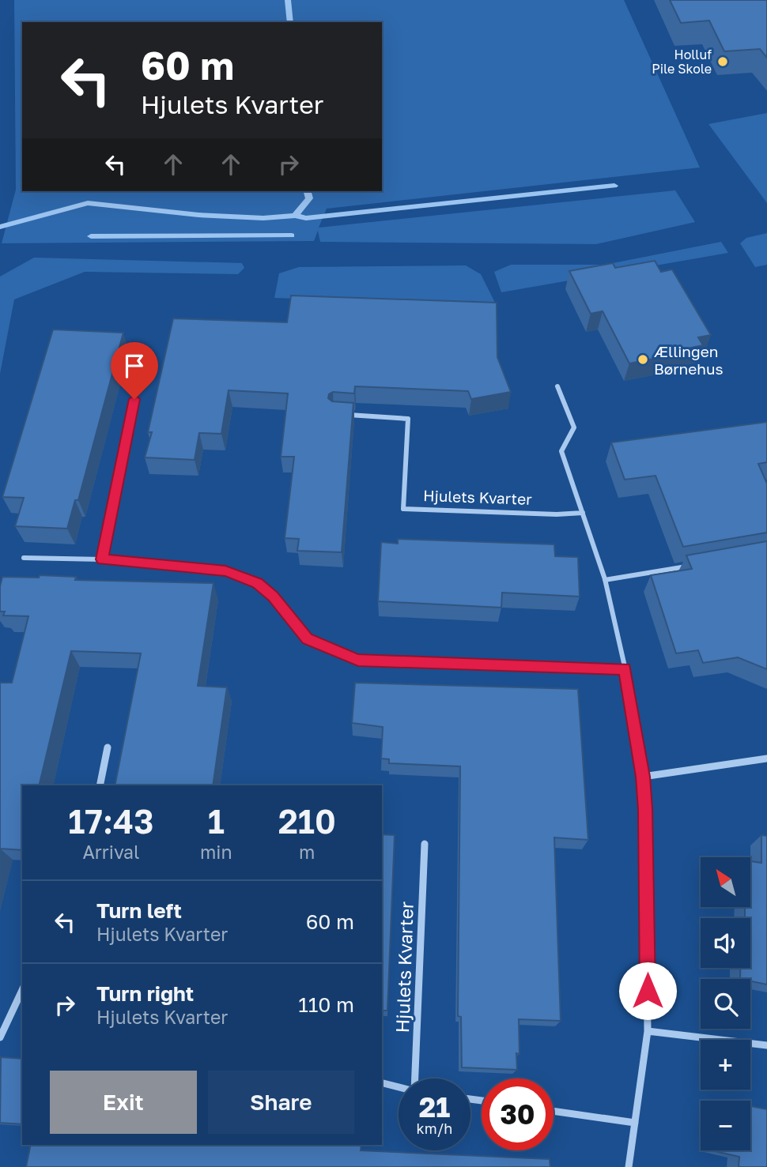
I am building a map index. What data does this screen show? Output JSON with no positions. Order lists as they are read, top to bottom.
{
  "streets": {
    "street": ["Hjulets Kvarter"]
  },
  "places": ["Holluf Pile Skole", "Ællingen Børnehus"],
  "north": "top left",
  "page": {
    "turn": ["60 m", "Hjulets Kvarter"],
    "eta": [
      "17:43",
      "Arrival",
      "1",
      "min",
      "210",
      "m"
    ],
    "map_buttons": ["+", "−"],
    "list": [
      {
        "name": "Turn left",
        "note": "Hjulets Kvarter",
        "value": "60 m"
      },
      {
        "name": "Turn right",
        "note": "Hjulets Kvarter",
        "value": "110 m"
      }
    ],
    "buttons": ["Exit", "Share"],
    "speed": "21 km/h",
    "limit": "30"
  }
}
